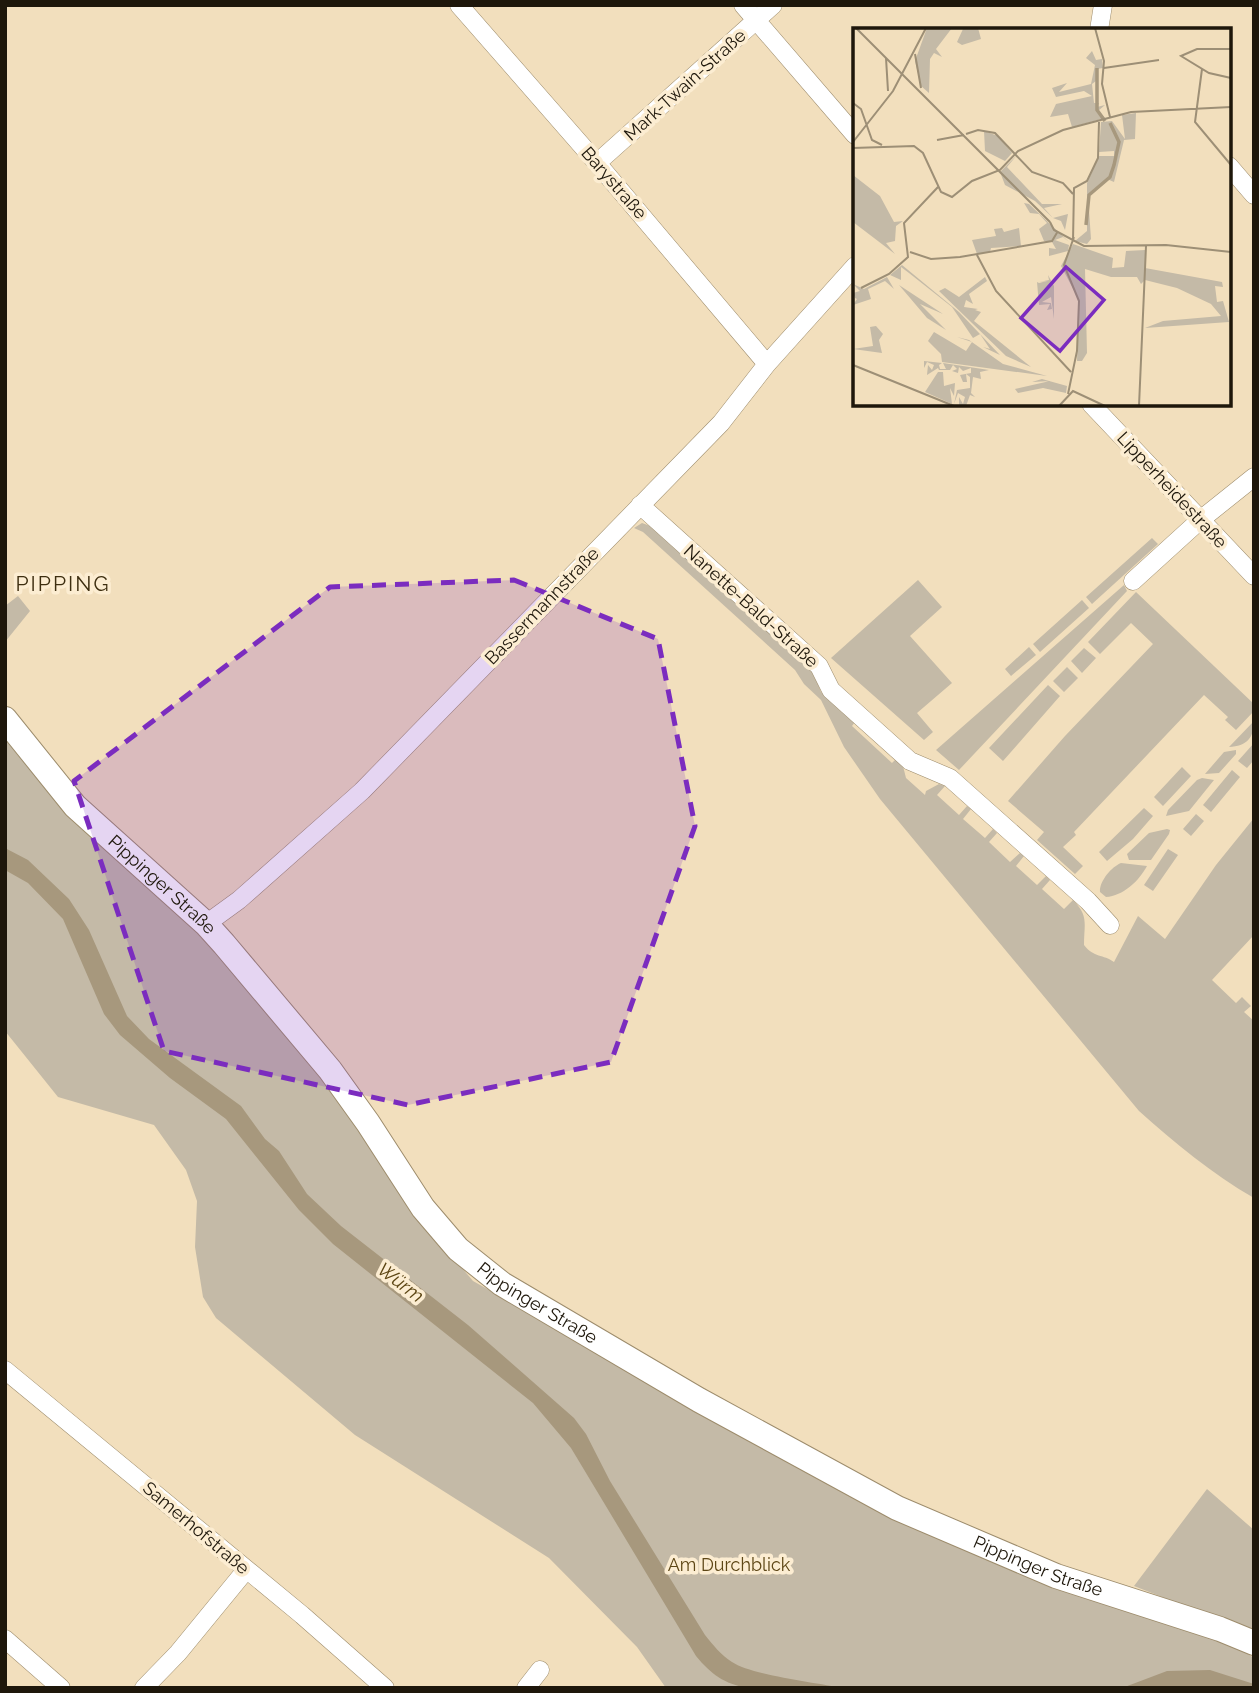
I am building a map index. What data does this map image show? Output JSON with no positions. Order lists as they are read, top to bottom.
{
  "streets": {
    "main road": ["Pippinger Straße"],
    "street": [
      "Mark-Twain-Straße",
      "Barystraße",
      "Lipperheidestraße",
      "Bassermannstraße",
      "Nanette-Bald-Straße",
      "Samerhofstraße"
    ]
  },
  "crossings": [
    ["Mark-Twain-Straße", "Barystraße"],
    ["Barystraße", "Bassermannstraße"],
    ["Bassermannstraße", "Nanette-Bald-Straße"],
    ["Bassermannstraße", "Pippinger Straße"]
  ],
  "districts": ["PIPPING"],
  "water": ["Würm"],
  "parks": ["Am Durchblick"]
}
